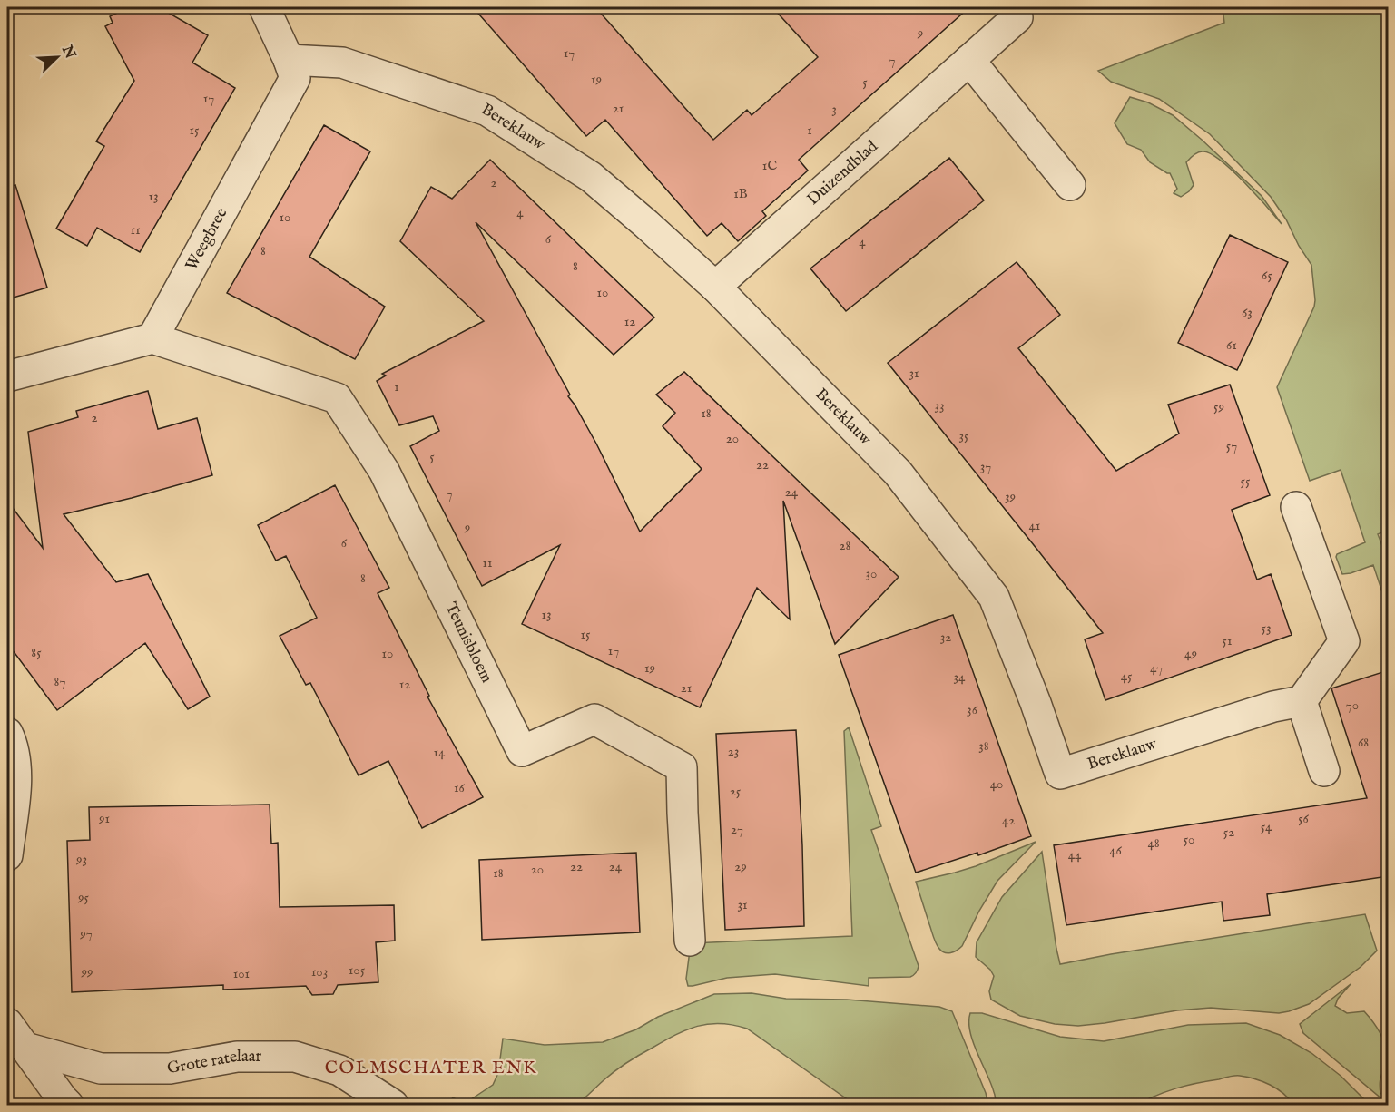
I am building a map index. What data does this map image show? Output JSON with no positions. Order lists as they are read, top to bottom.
{
  "streets": {
    "street": [
      "Bereklauw",
      "Duizendblad",
      "Weegbree",
      "Teunisbloem",
      "Grote ratelaar"
    ]
  },
  "crossings": [
    ["Bereklauw", "Duizendblad"],
    ["Bereklauw", "Weegbree"],
    ["Weegbree", "Teunisbloem"]
  ],
  "districts": ["COLMSCHATER ENK"],
  "house_numbers": [
    "9",
    "17",
    "7",
    "19",
    "5",
    "17",
    "21",
    "3",
    "15",
    "1",
    "1C",
    "2",
    "1B",
    "13",
    "4",
    "10",
    "11",
    "6",
    "4",
    "8",
    "8",
    "65",
    "10",
    "63",
    "12",
    "61",
    "31",
    "1",
    "33",
    "59",
    "18",
    "2",
    "35",
    "20",
    "57",
    "5",
    "22",
    "37",
    "55",
    "24",
    "7",
    "39",
    "41",
    "9",
    "6",
    "28",
    "11",
    "30",
    "8",
    "13",
    "53",
    "15",
    "32",
    "51",
    "17",
    "85",
    "10",
    "49",
    "19",
    "47",
    "45",
    "34",
    "87",
    "12",
    "21",
    "70",
    "36",
    "68",
    "38",
    "23",
    "14",
    "40",
    "16",
    "25",
    "91",
    "56",
    "42",
    "54",
    "27",
    "52",
    "50",
    "48",
    "46",
    "44",
    "93",
    "22",
    "24",
    "29",
    "20",
    "18",
    "95",
    "31",
    "97",
    "105",
    "99",
    "103",
    "101"
  ],
  "north": "top right"
}
